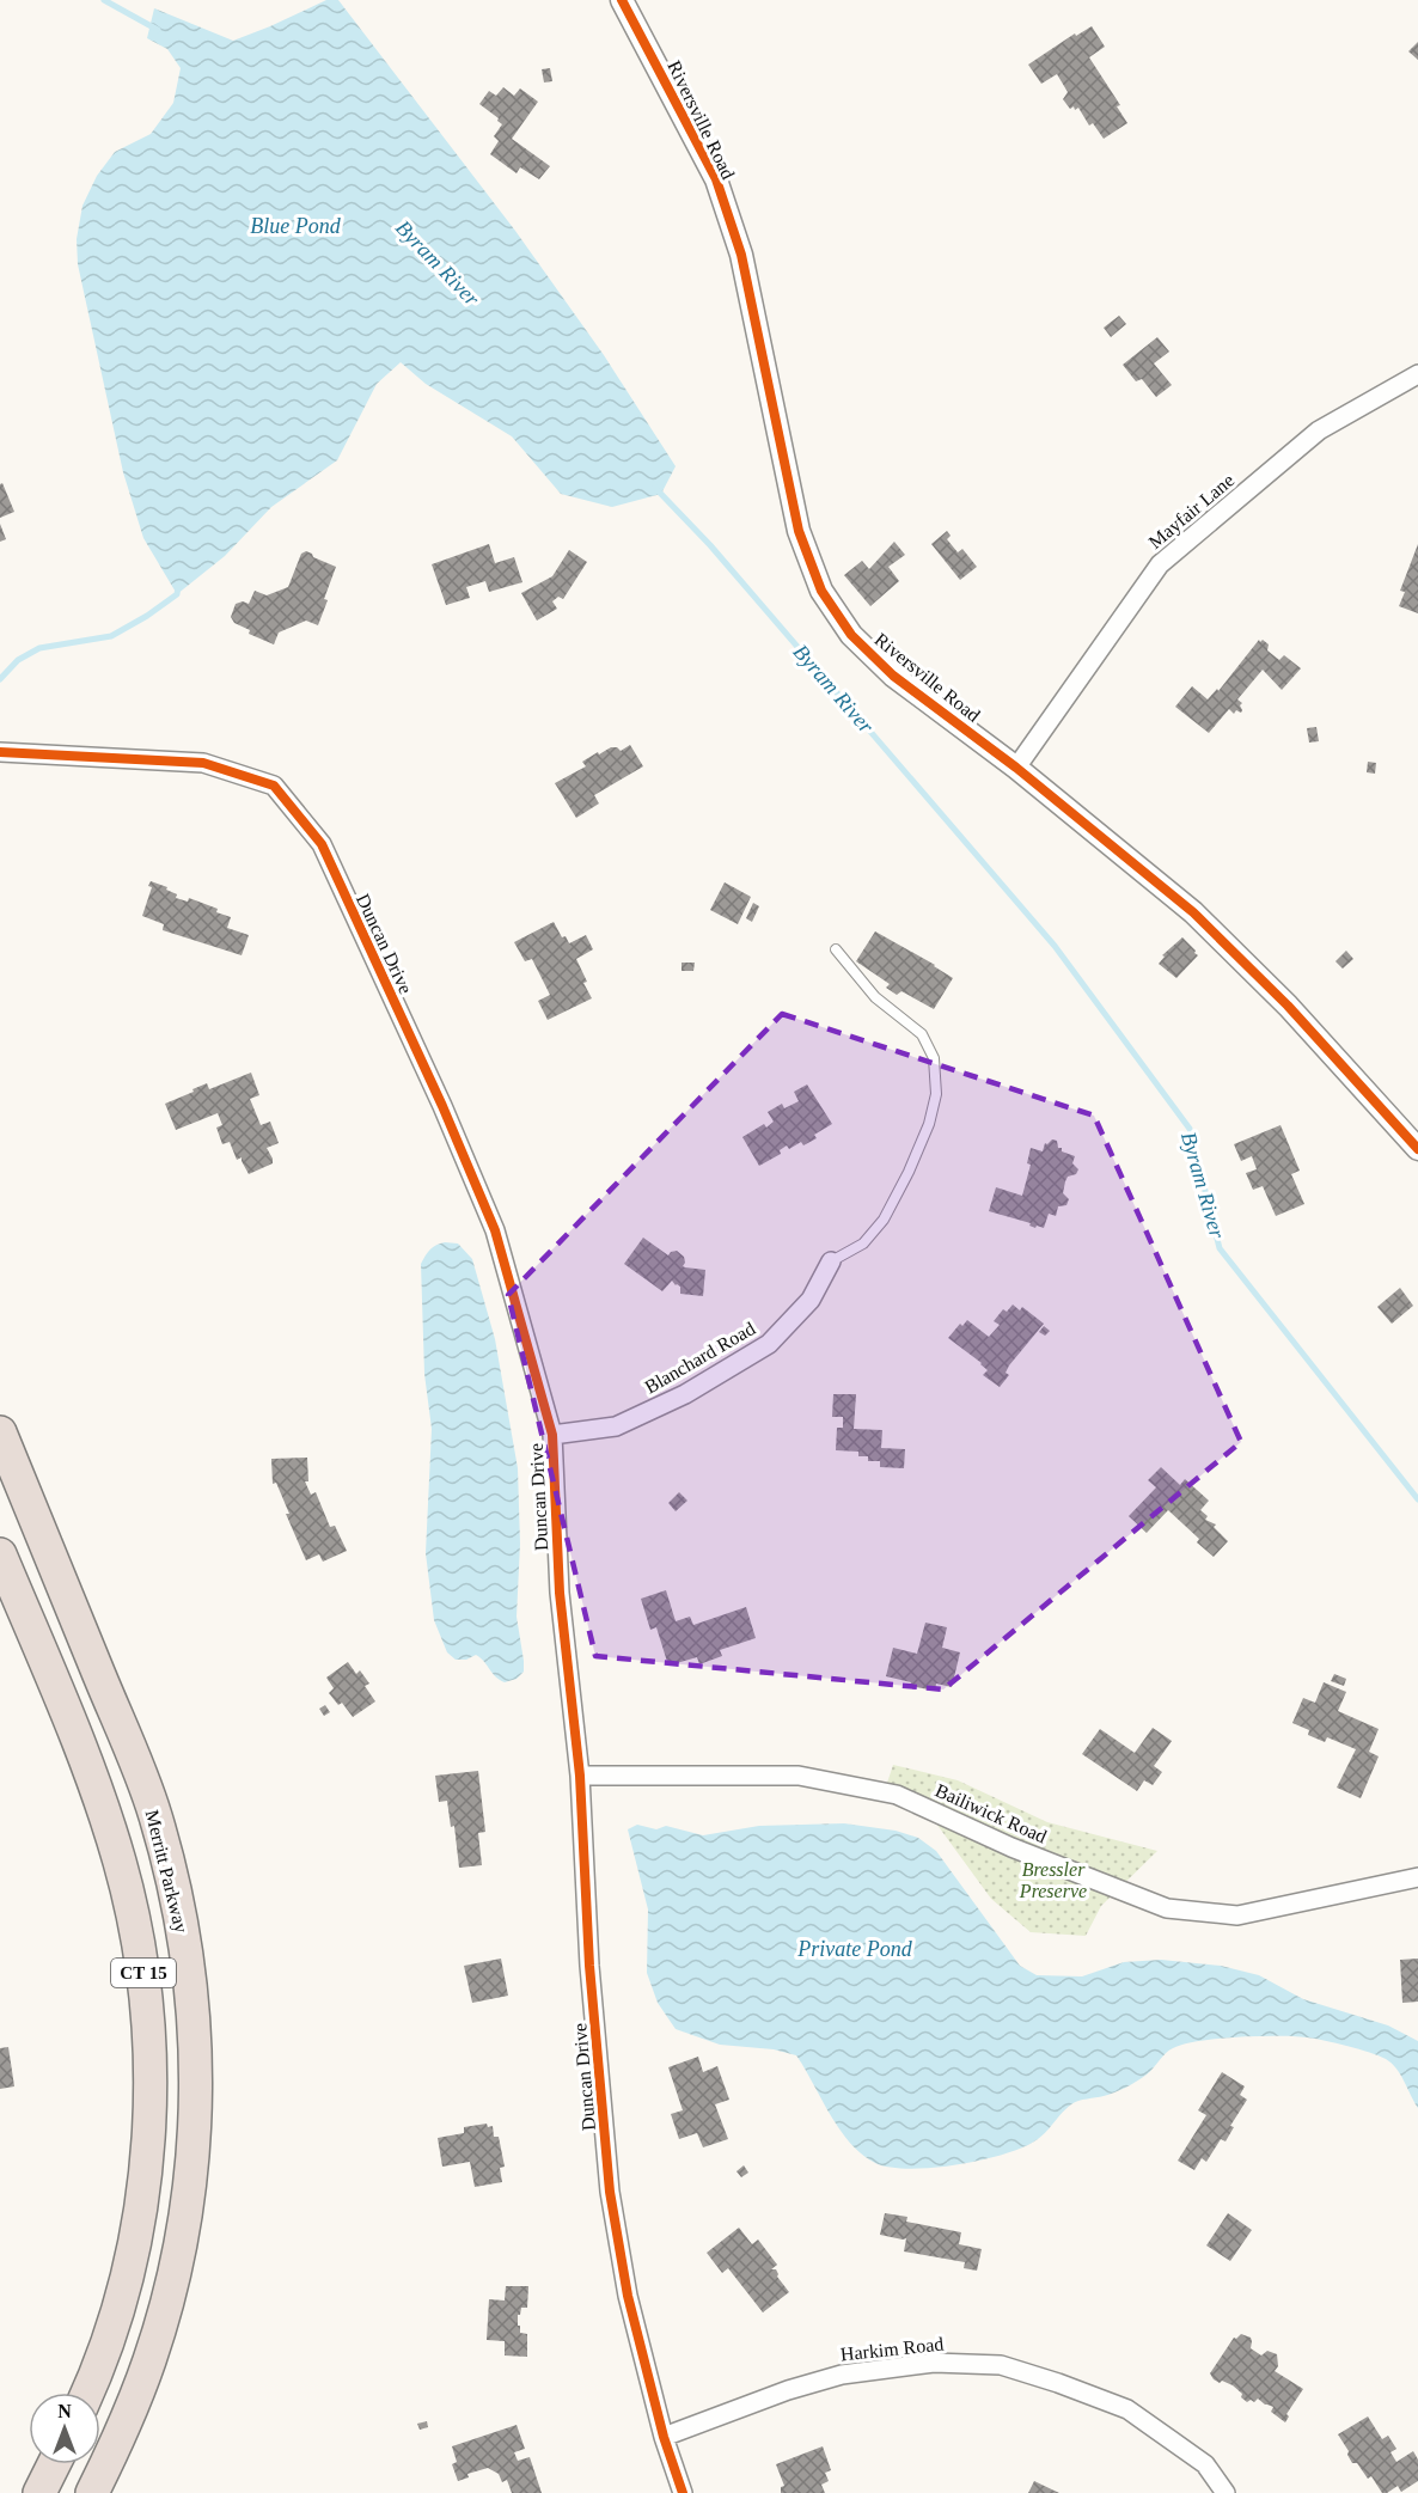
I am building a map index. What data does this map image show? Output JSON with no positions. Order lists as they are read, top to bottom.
{
  "streets": {
    "highway": ["Merritt Parkway", "CT 15"],
    "street": [
      "Riversville Road",
      "Mayfair Lane",
      "Duncan Drive",
      "Blanchard Road",
      "Bailiwick Road",
      "Harkim Road"
    ]
  },
  "crossings": [
    ["Riversville Road", "Mayfair Lane"],
    ["Duncan Drive", "Blanchard Road"],
    ["Duncan Drive", "Bailiwick Road"],
    ["Duncan Drive", "Harkim Road"]
  ],
  "water": ["Blue Pond", "Byram River", "Private Pond"],
  "parks": ["Bressler Preserve"],
  "north": "top"
}
